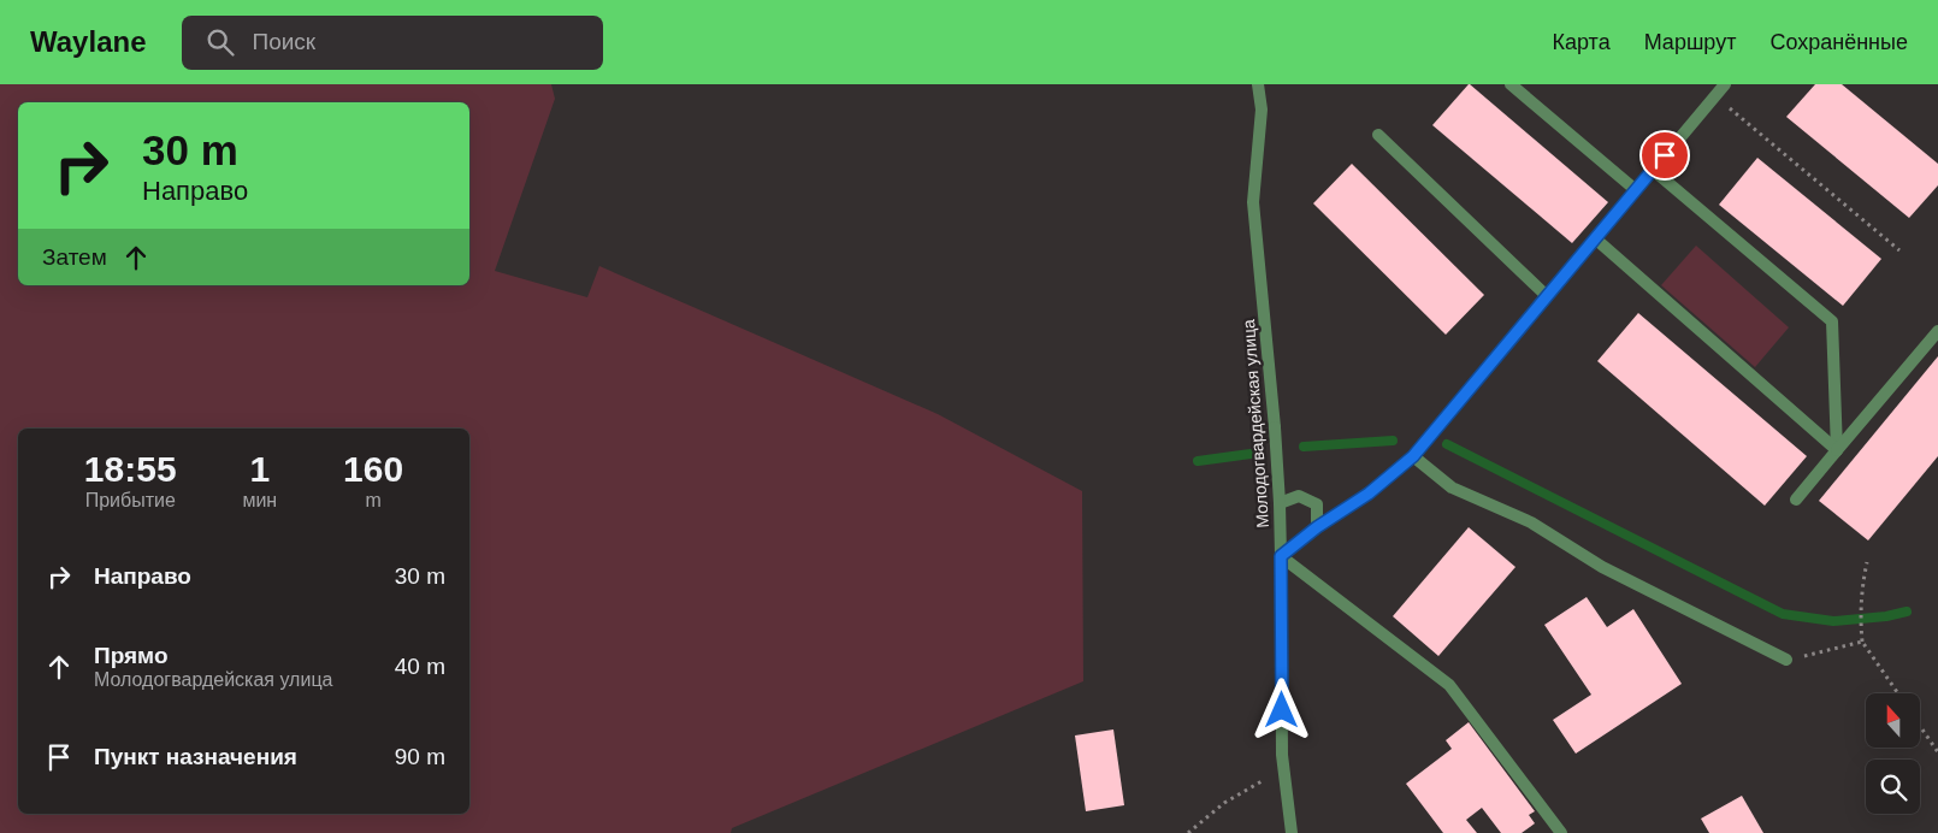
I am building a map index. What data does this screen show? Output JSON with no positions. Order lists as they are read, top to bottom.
{
  "streets": {
    "street": ["Молодогвардейская улица"]
  },
  "north": "top",
  "page": {
    "header": "Waylane",
    "search": "Поиск",
    "nav": ["Карта", "Маршрут", "Сохранённые"],
    "turn": ["30 m", "Направо"],
    "then": "Затем",
    "eta": [
      "18:55",
      "Прибытие",
      "1",
      "мин",
      "160",
      "m"
    ],
    "list": [
      {
        "name": "Направо",
        "value": "30 m"
      },
      {
        "name": "Прямо",
        "note": "Молодогвардейская улица",
        "value": "40 m"
      },
      {
        "name": "Пункт назначения",
        "value": "90 m"
      }
    ]
  }
}
